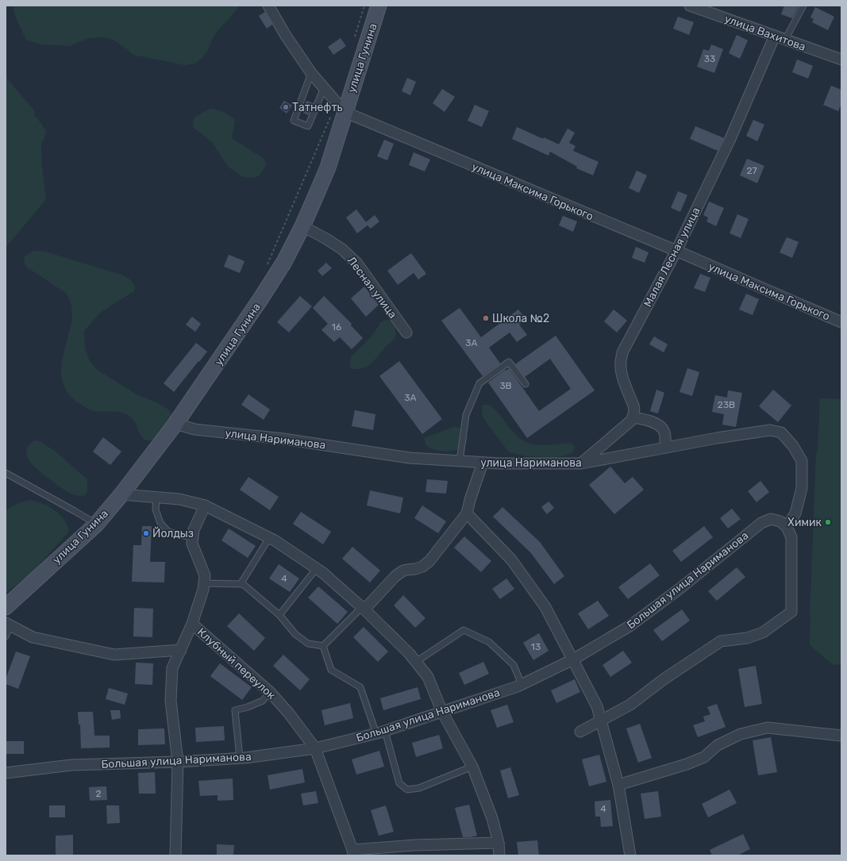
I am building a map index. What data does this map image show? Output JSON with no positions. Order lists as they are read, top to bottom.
{
  "streets": {
    "main road": ["улица Гунина"],
    "street": [
      "улица Вахитова",
      "улица Максима Горького",
      "Малая Лесная улица",
      "Лесная улица",
      "улица Нариманова",
      "Большая улица Нариманова",
      "Клубный переулок"
    ]
  },
  "crossings": [
    ["улица Вахитова", "Малая Лесная улица"],
    ["улица Гунина", "улица Максима Горького"],
    ["улица Гунина", "Лесная улица"],
    ["улица Гунина", "улица Нариманова"],
    ["улица Максима Горького", "Малая Лесная улица"],
    ["улица Нариманова", "Большая улица Нариманова"],
    ["Большая улица Нариманова", "Клубный переулок"]
  ],
  "places": [
    "Татнефть",
    "Школа №2",
    "Химик",
    "Йолдыз"
  ],
  "house_numbers": [
    "33",
    "27",
    "16",
    "3А",
    "3В",
    "3А",
    "23В",
    "4",
    "13",
    "2",
    "4"
  ]
}
